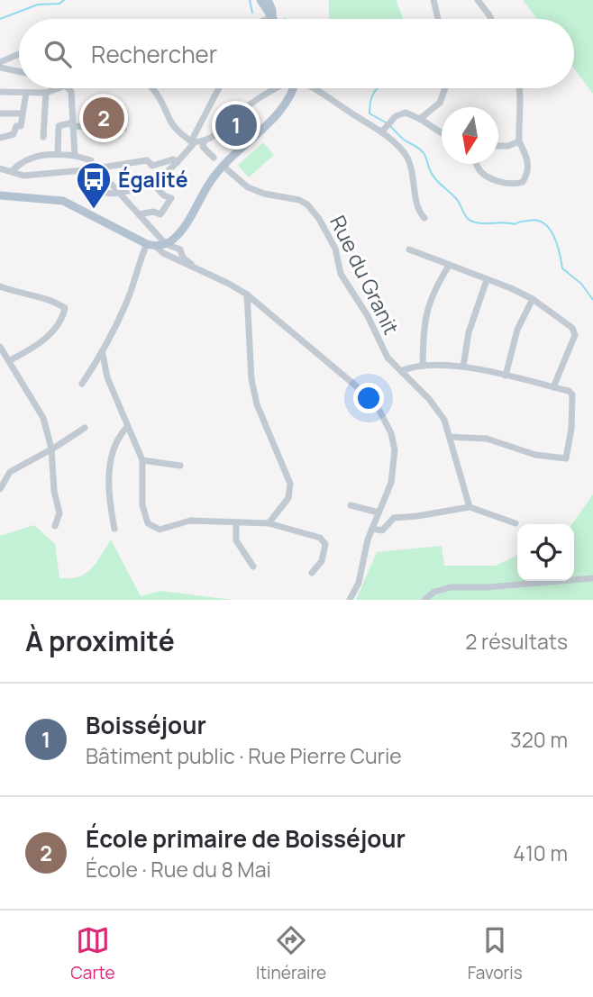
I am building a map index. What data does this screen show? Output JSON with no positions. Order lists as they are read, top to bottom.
{
  "streets": {
    "street": ["Rue du Granit"]
  },
  "places": {
    "bus stop": ["Égalité"]
  },
  "north": "bottom",
  "page": {
    "search": "Rechercher",
    "pins": ["2", "1"],
    "heading": ["À proximité", "2 résultats"],
    "list": [
      {
        "mark": "1",
        "name": "Boisséjour",
        "note": "Bâtiment public · Rue Pierre Curie",
        "value": "320 m"
      },
      {
        "mark": "2",
        "name": "École primaire de Boisséjour",
        "note": "École · Rue du 8 Mai",
        "value": "410 m"
      }
    ],
    "nav": ["Carte", "Itinéraire", "Favoris"]
  }
}
